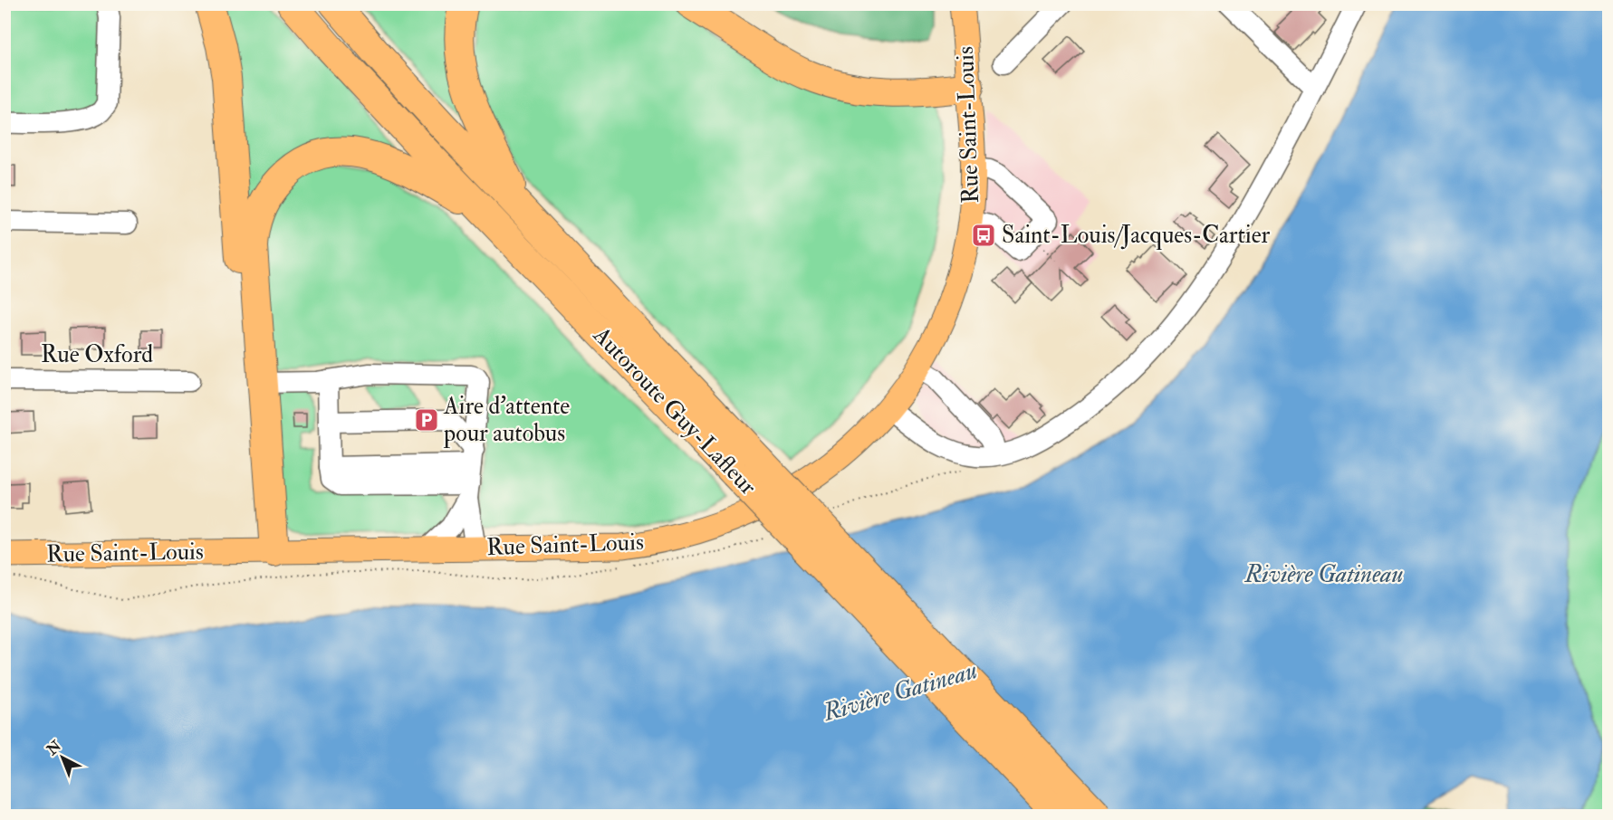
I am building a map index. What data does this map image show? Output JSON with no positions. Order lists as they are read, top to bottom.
{
  "streets": {
    "highway": ["Autoroute Guy-Lafleur"],
    "main road": ["Rue Saint-Louis"],
    "street": ["Rue Oxford"]
  },
  "water": ["Rivière Gatineau"],
  "places": {
    "bus stop": ["Saint-Louis/Jacques-Cartier"],
    "parking": ["Aire d'attente pour autobus"]
  },
  "north": "top left"
}
